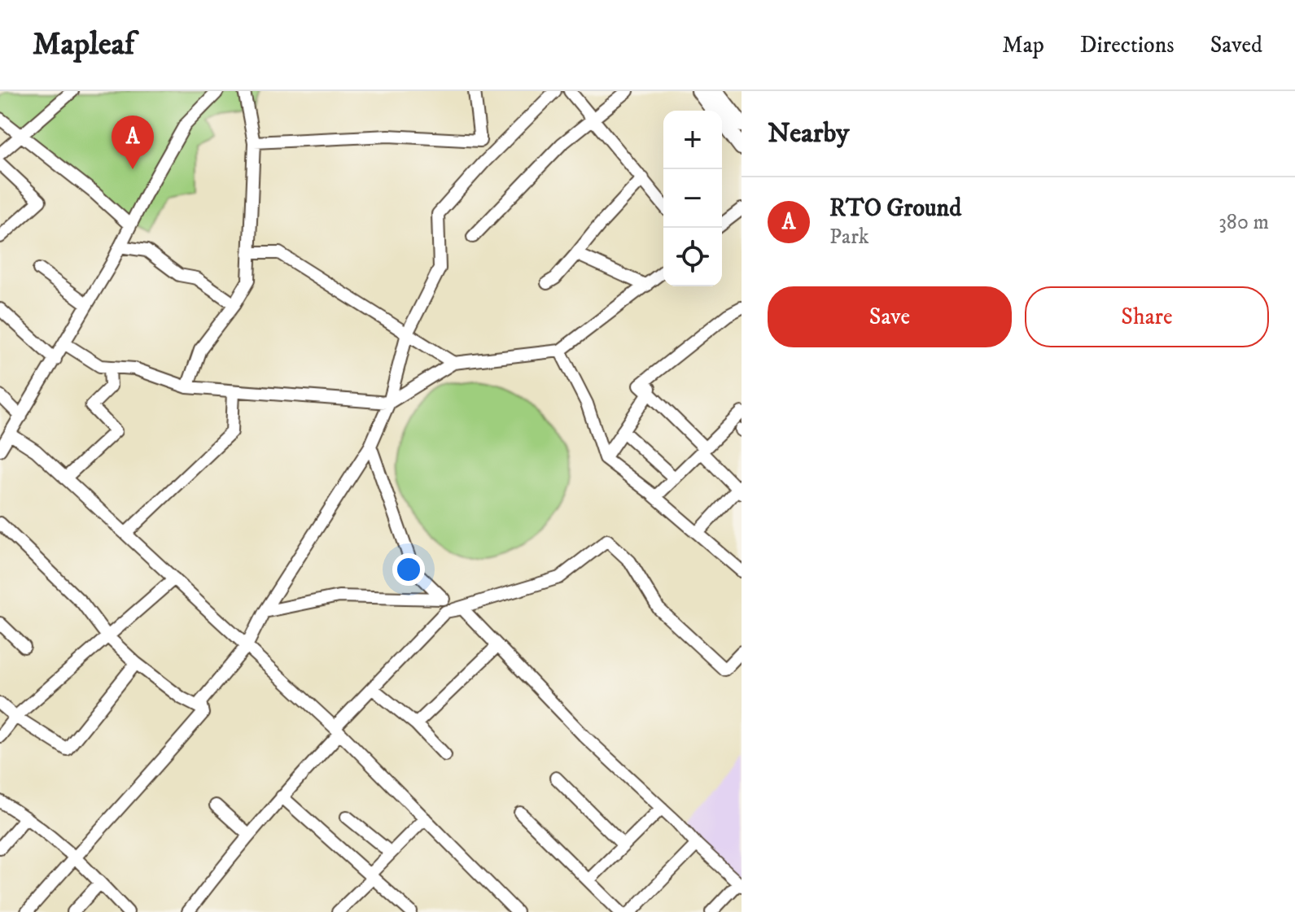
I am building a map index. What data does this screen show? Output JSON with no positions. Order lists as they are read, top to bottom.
{
  "page": {
    "header": "Mapleaf",
    "nav": ["Map", "Directions", "Saved"],
    "heading": "Nearby",
    "map_buttons": ["+", "−"],
    "pins": "A",
    "list": [
      {
        "mark": "A",
        "name": "RTO Ground",
        "note": "Park",
        "value": "380 m"
      }
    ],
    "buttons": ["Save", "Share"]
  }
}
